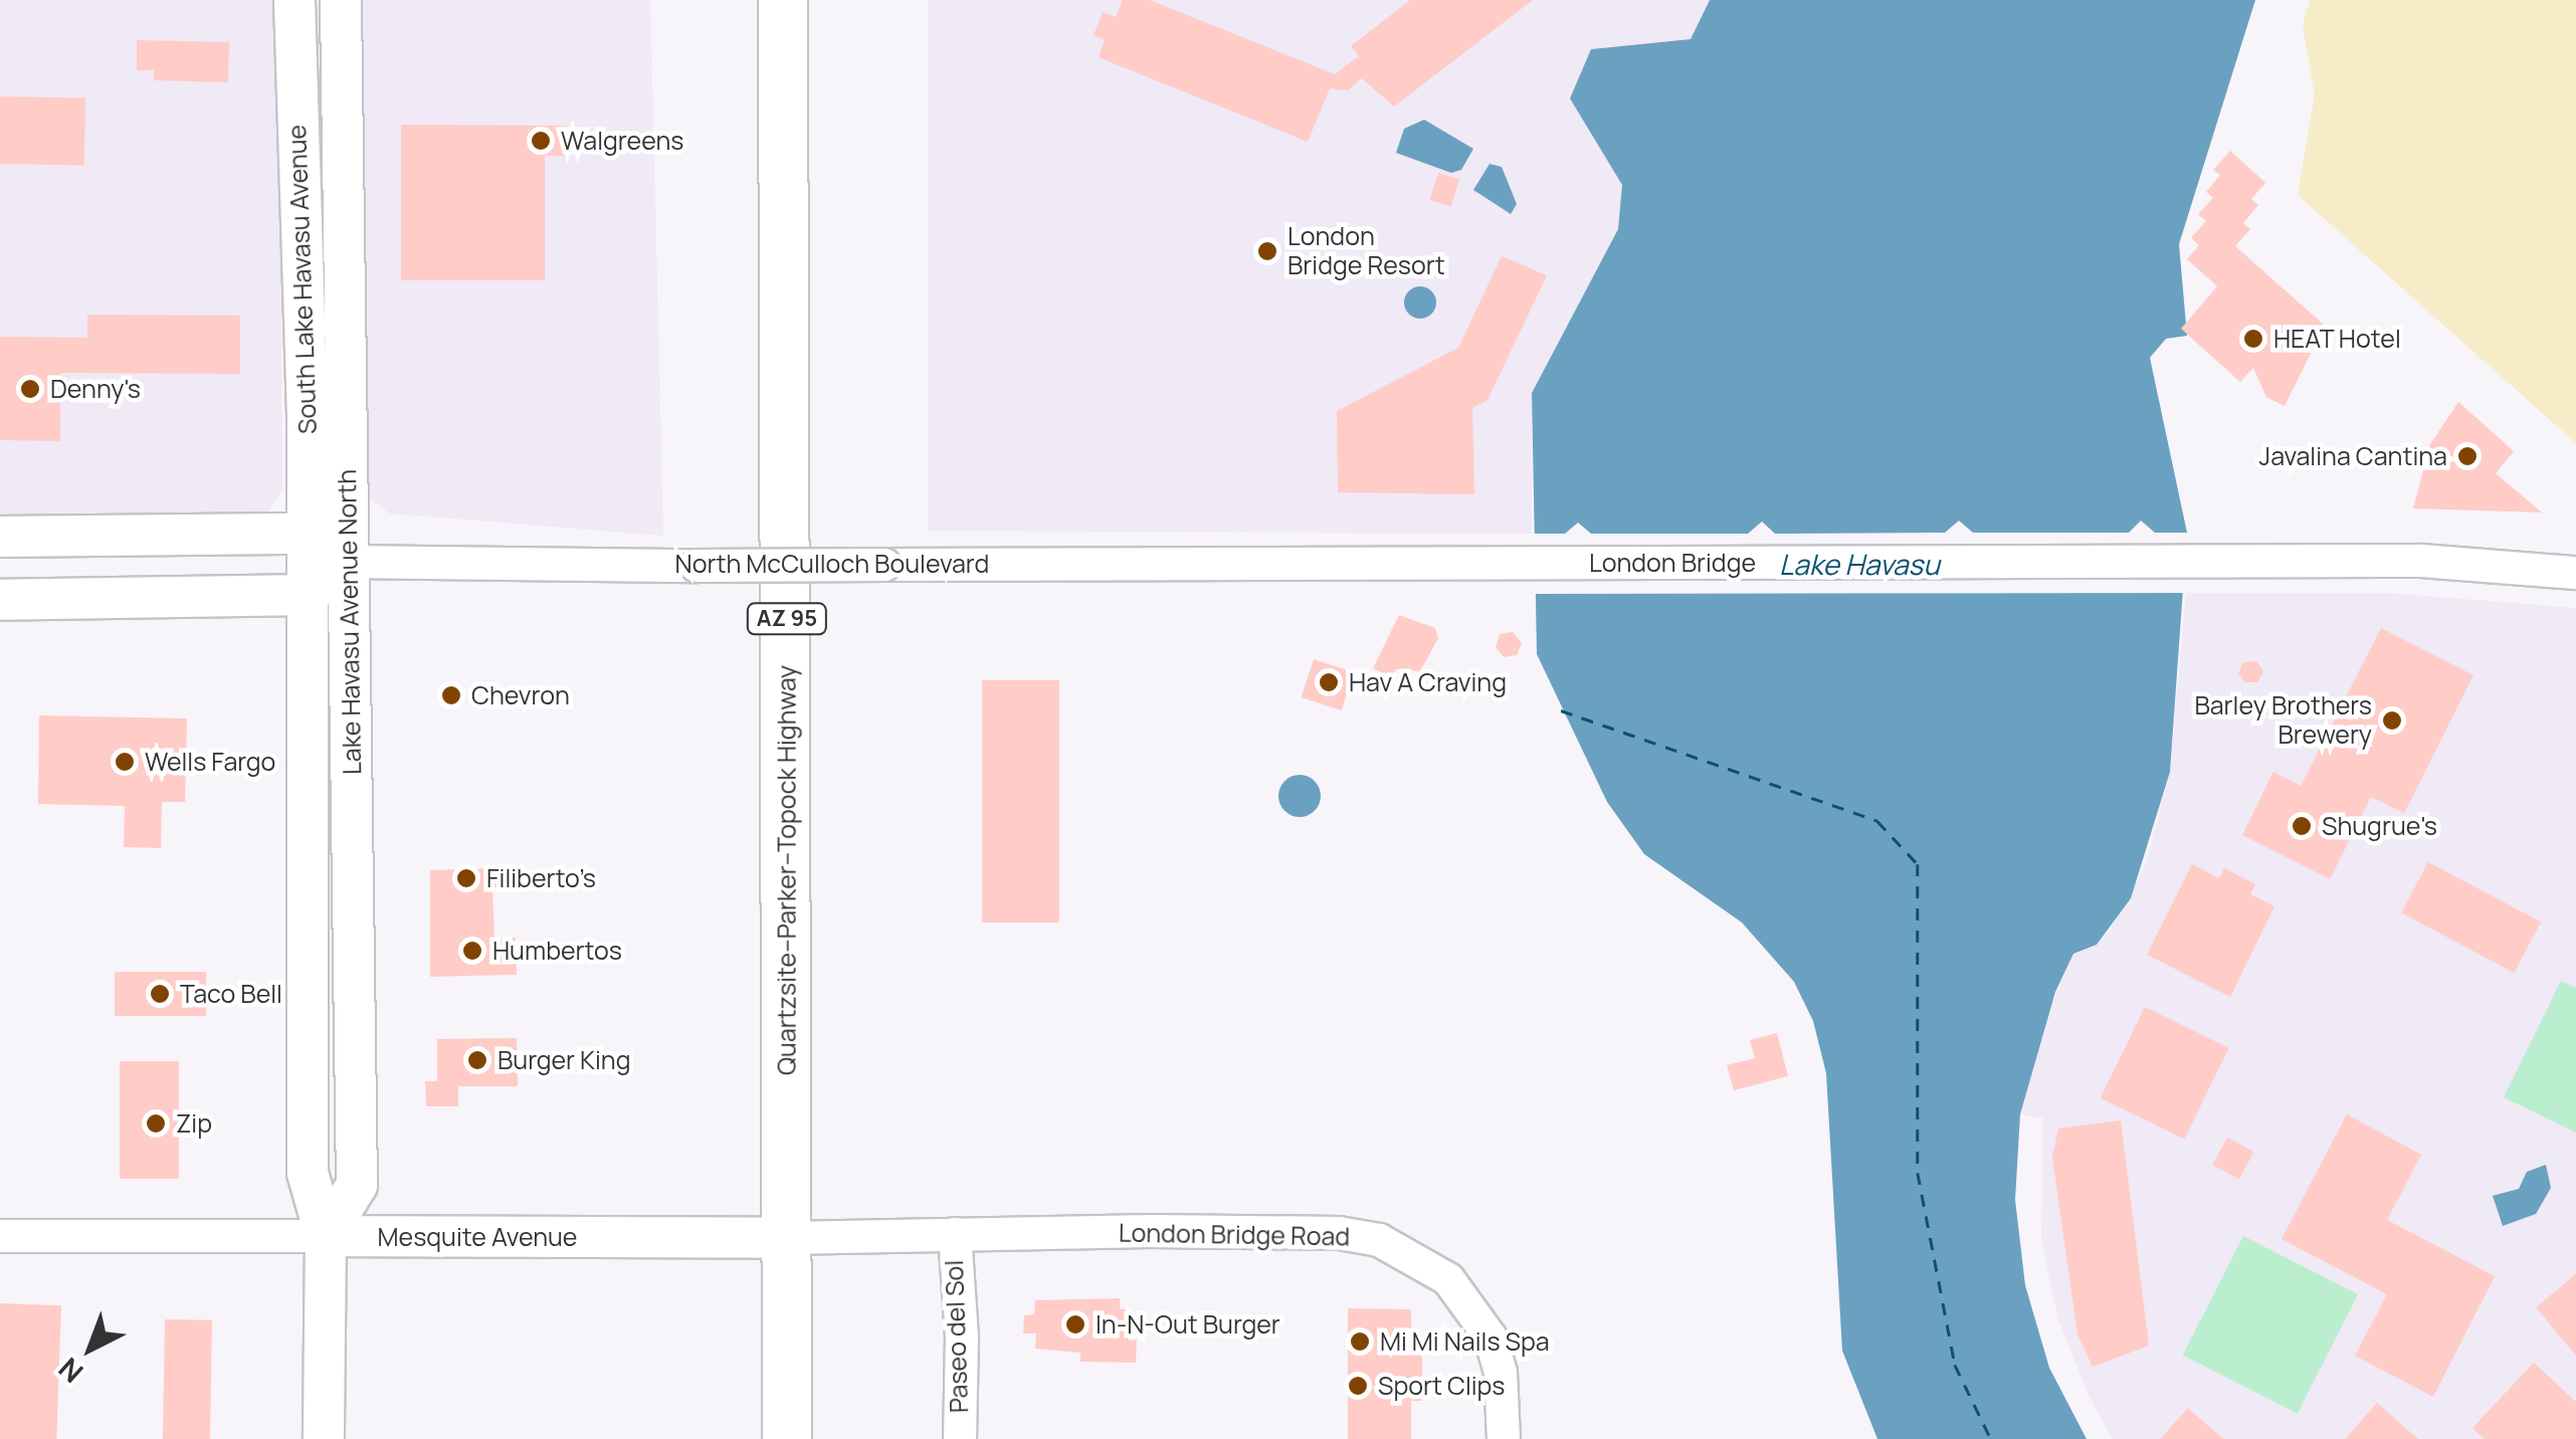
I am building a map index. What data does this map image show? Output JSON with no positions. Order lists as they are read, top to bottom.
{
  "streets": {
    "highway": ["AZ 95", "Quartzsite–Parker–Topock Highway"],
    "main road": [
      "South Lake Havasu Avenue",
      "North McCulloch Boulevard",
      "Lake Havasu Avenue North",
      "Mesquite Avenue"
    ],
    "street": ["London Bridge", "London Bridge Road", "Paseo del Sol"]
  },
  "crossings": [
    ["South Lake Havasu Avenue", "North McCulloch Boulevard"],
    ["South Lake Havasu Avenue", "Lake Havasu Avenue North"],
    ["London Bridge", "North McCulloch Boulevard"],
    ["North McCulloch Boulevard", "Lake Havasu Avenue North"],
    ["Lake Havasu Avenue North", "Mesquite Avenue"],
    ["Quartzsite–Parker–Topock Highway", "Mesquite Avenue"],
    ["London Bridge Road", "Mesquite Avenue"],
    ["London Bridge Road", "Paseo del Sol"],
    ["Mesquite Avenue", "Paseo del Sol"]
  ],
  "water": ["Lake Havasu"],
  "places": [
    "Walgreens",
    "London Bridge Resort",
    "HEAT Hotel",
    "Denny's",
    "Javalina Cantina",
    "Hav A Craving",
    "Chevron",
    "Barley Brothers Brewery",
    "Wells Fargo",
    "Shugrue's",
    "Filiberto’s",
    "Humbertos",
    "Taco Bell",
    "Burger King",
    "Zip",
    "In-N-Out Burger",
    "Mi Mi Nails Spa",
    "Sport Clips"
  ],
  "north": "bottom left"
}
